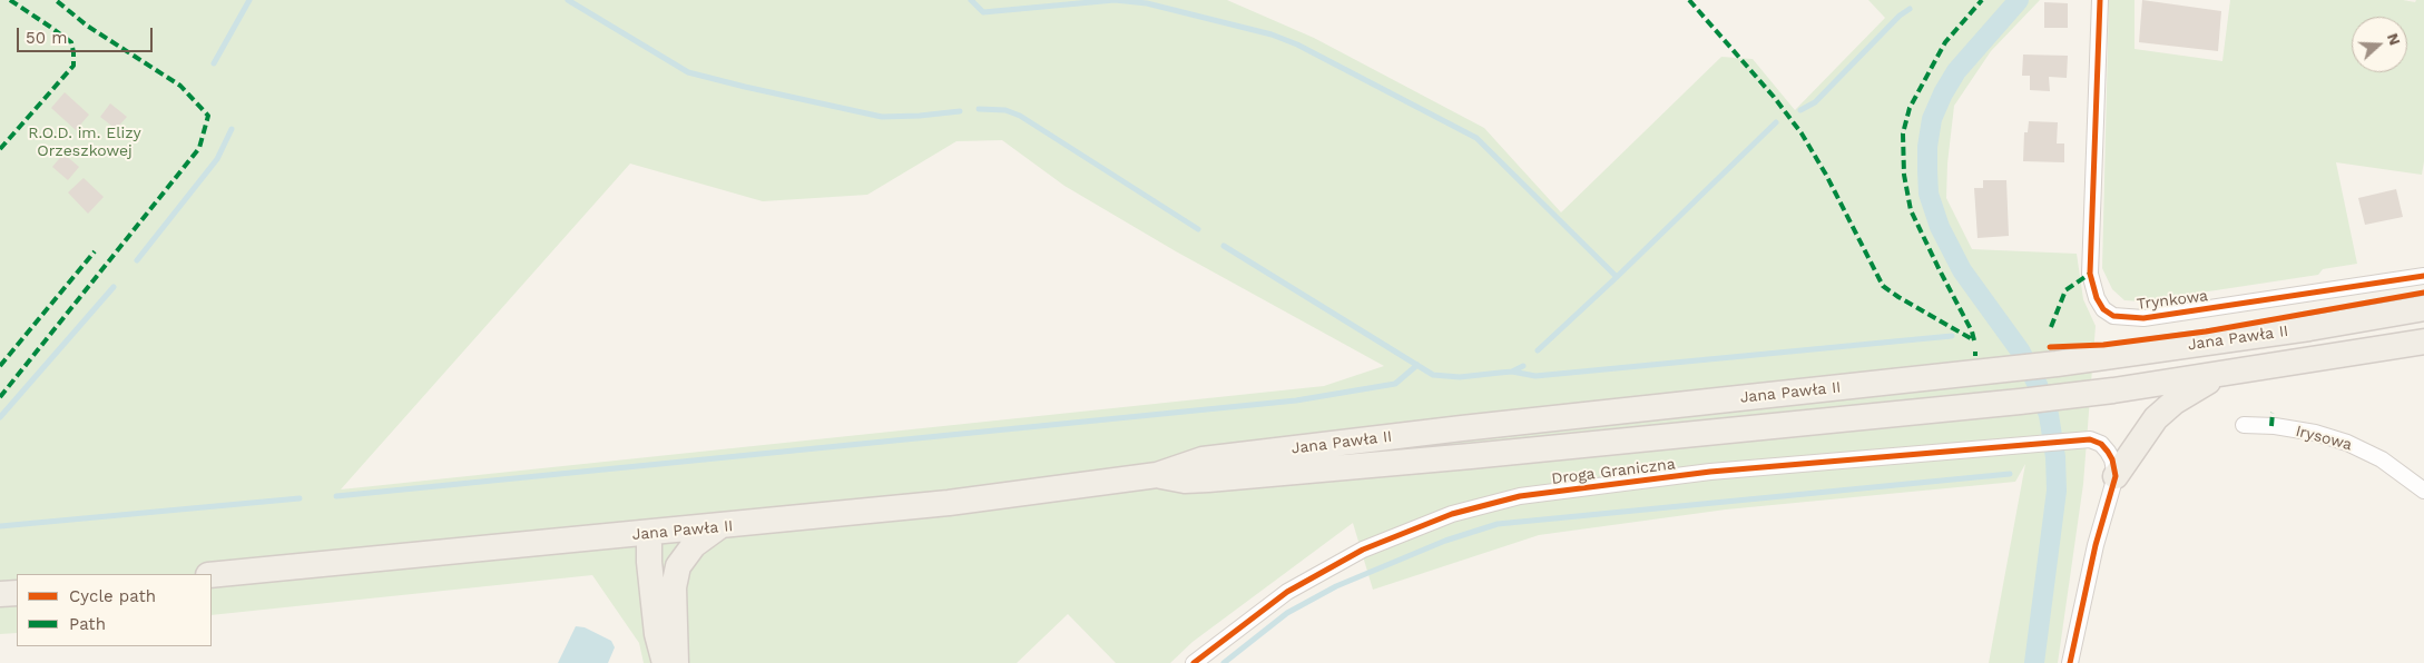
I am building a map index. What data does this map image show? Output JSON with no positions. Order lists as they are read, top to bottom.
{
  "streets": {
    "main road": ["Jana Pawła II"],
    "street": ["Trynkowa", "Irysowa", "Droga Graniczna"]
  },
  "parks": ["R.O.D. im. Elizy Orzeszkowej"],
  "legend": ["Cycle path", "Path"],
  "scale_bar": "50 m",
  "north": "right"
}
